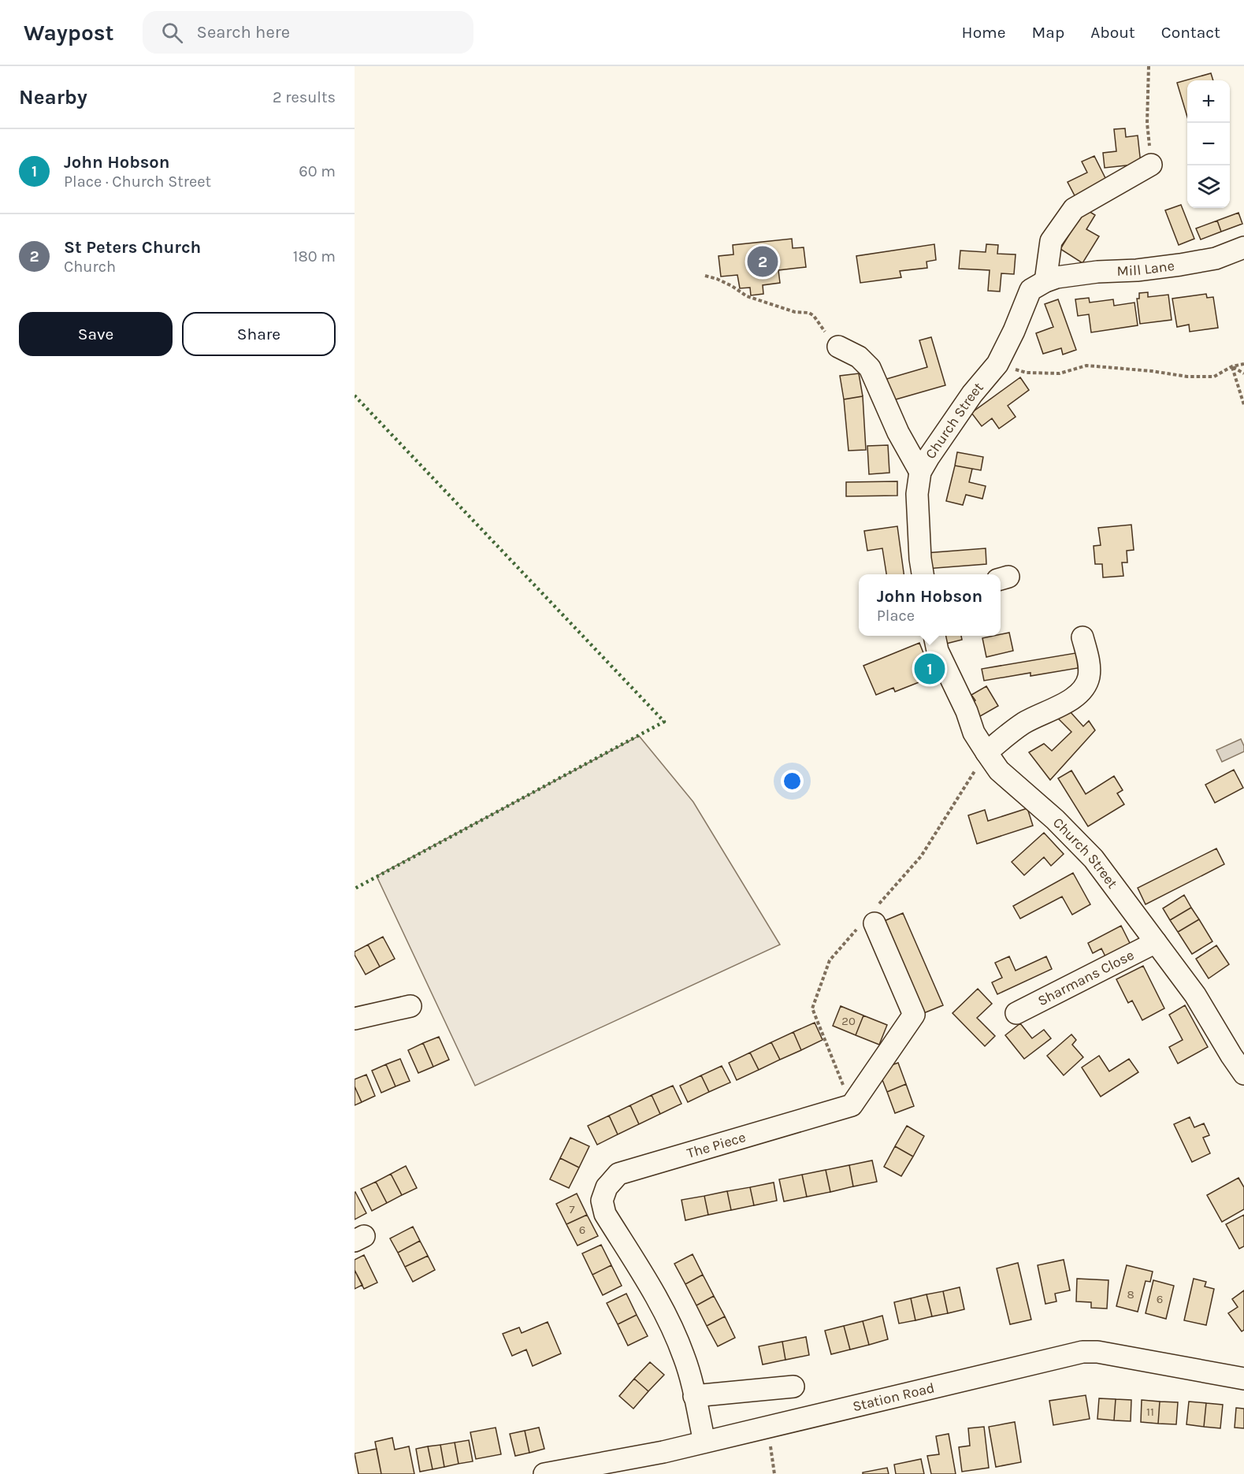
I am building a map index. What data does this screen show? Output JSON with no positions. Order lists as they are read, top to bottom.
{
  "streets": {
    "street": [
      "Mill Lane",
      "Church Street",
      "Sharmans Close",
      "The Piece",
      "Station Road"
    ]
  },
  "crossings": [
    ["Mill Lane", "Church Street"],
    ["Church Street", "Sharmans Close"],
    ["The Piece", "Station Road"]
  ],
  "house_numbers": [
    "20",
    "7",
    "6",
    "8",
    "6",
    "11"
  ],
  "page": {
    "header": "Waypost",
    "search": "Search here",
    "nav": [
      "Home",
      "Map",
      "About",
      "Contact"
    ],
    "heading": ["Nearby", "2 results"],
    "map_buttons": ["+", "−"],
    "list": [
      {
        "mark": "1",
        "name": "John Hobson",
        "note": "Place · Church Street",
        "value": "60 m"
      },
      {
        "mark": "2",
        "name": "St Peters Church",
        "note": "Church",
        "value": "180 m"
      }
    ],
    "pins": ["2", "1"],
    "buttons": ["Save", "Share"],
    "popup": ["John Hobson", "Place"]
  }
}
